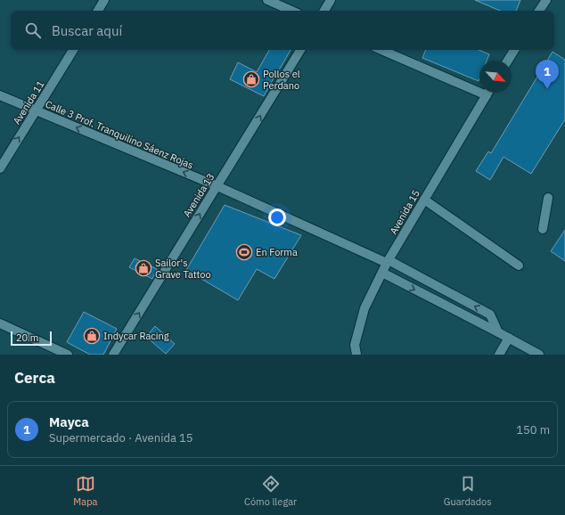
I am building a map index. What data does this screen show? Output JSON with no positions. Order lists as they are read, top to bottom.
{
  "streets": {
    "street": [
      "Avenida 11",
      "Calle 3 Prof. Tranquilino Sáenz Rojas",
      "Avenida 13",
      "Avenida 15"
    ]
  },
  "crossings": [
    ["Avenida 11", "Calle 3 Prof. Tranquilino Sáenz Rojas"],
    ["Calle 3 Prof. Tranquilino Sáenz Rojas", "Avenida 13"],
    ["Calle 3 Prof. Tranquilino Sáenz Rojas", "Avenida 15"]
  ],
  "one_way": ["Avenida 11", "Avenida 13"],
  "places": {
    "shop": ["Pollos el Perdano", "Sailor's Grave Tattoo", "Indycar Racing"],
    "sports": ["En Forma"]
  },
  "scale_bar": "20 m",
  "north": "bottom right",
  "page": {
    "search": "Buscar aquí",
    "pins": "1",
    "scale": "20 m",
    "heading": "Cerca",
    "list": [
      {
        "mark": "1",
        "name": "Mayca",
        "note": "Supermercado · Avenida 15",
        "value": "150 m"
      }
    ],
    "nav": ["Mapa", "Cómo llegar", "Guardados"]
  }
}
